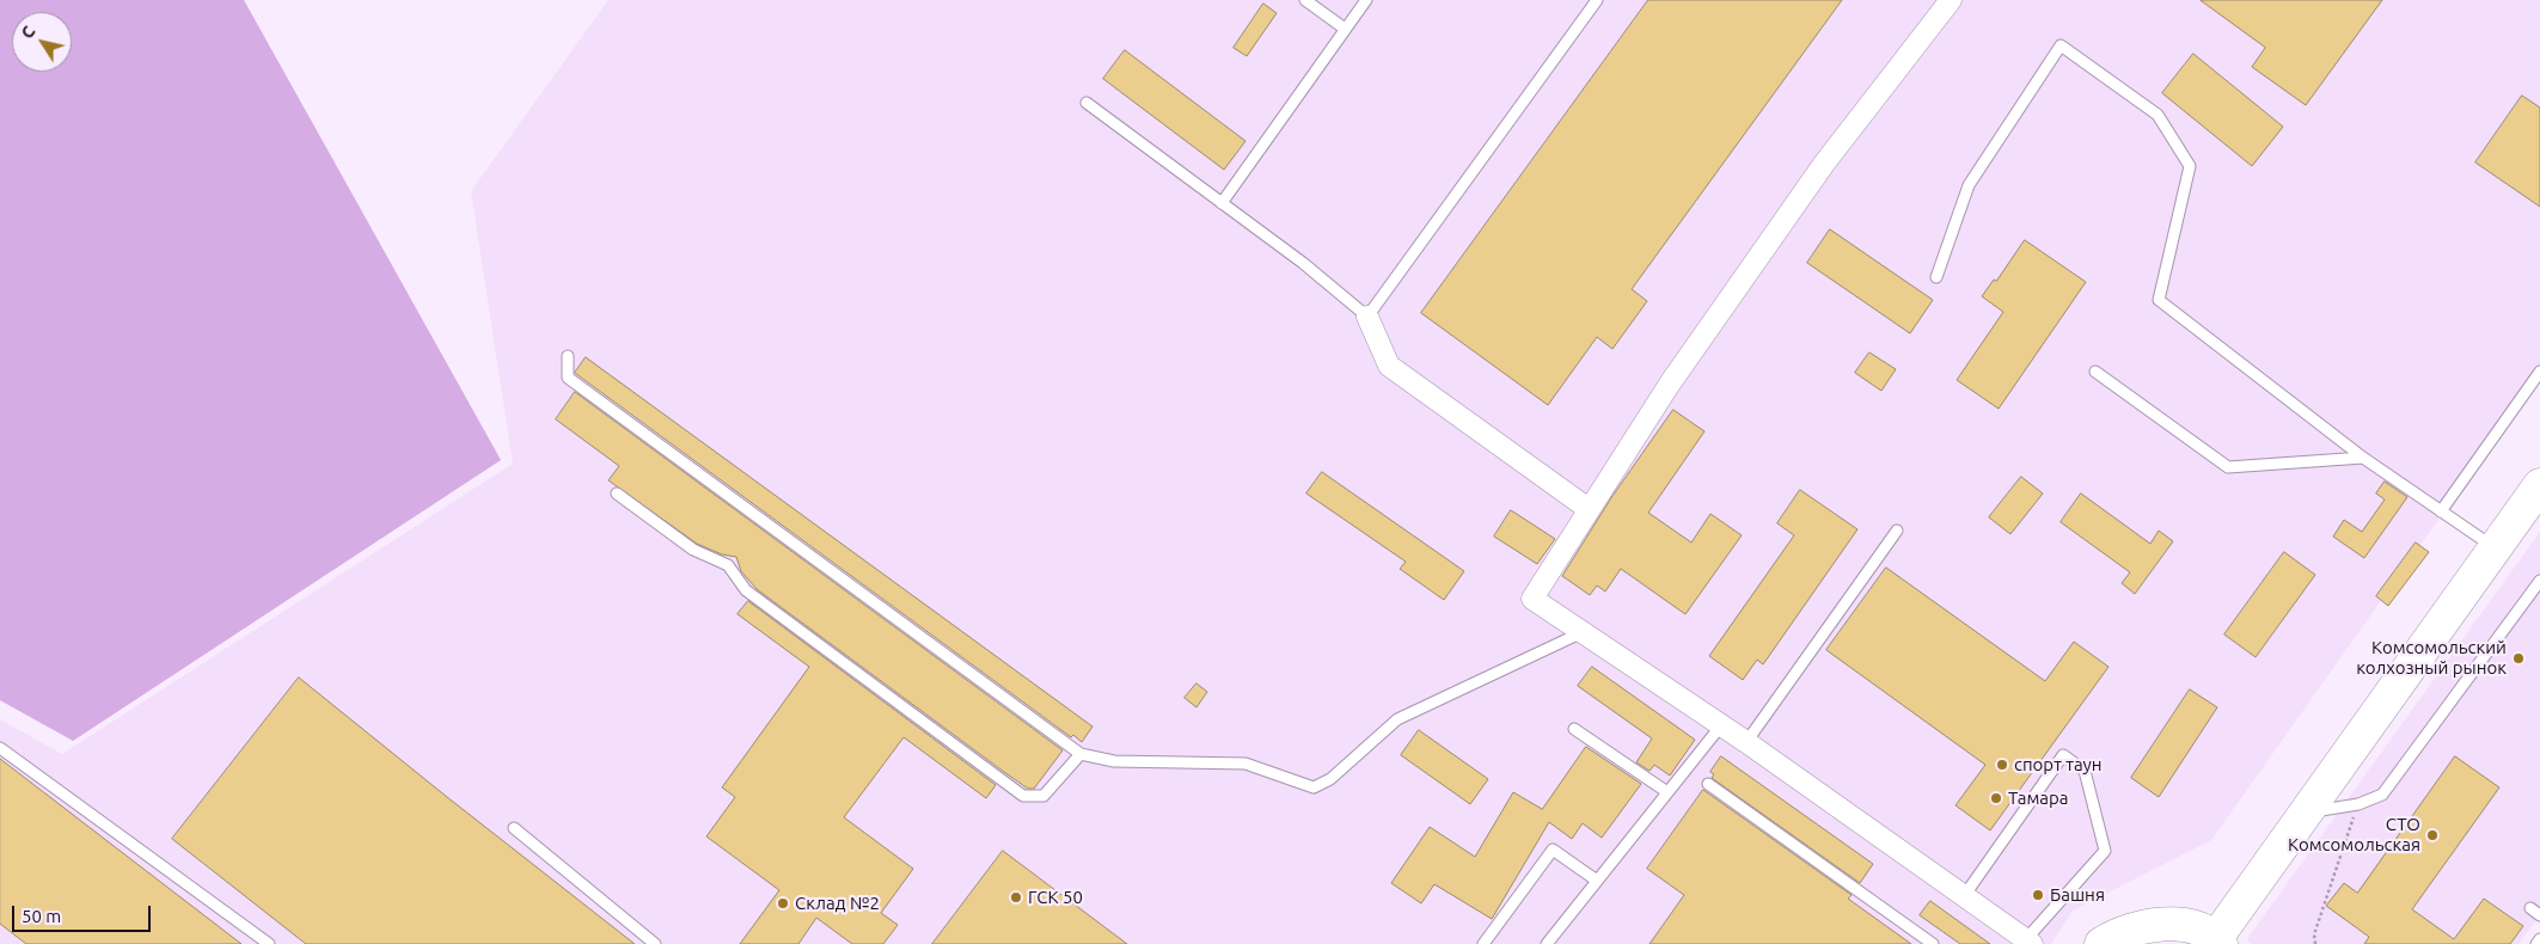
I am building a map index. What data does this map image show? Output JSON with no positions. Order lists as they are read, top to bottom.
{
  "places": [
    "Комсомольский колхозный рынок",
    "спорт таун",
    "Тамара",
    "СТО Комсомольская",
    "Башня",
    "ГСК 50",
    "Склад №2"
  ],
  "scale_bar": "50 m",
  "north": "top left"
}
